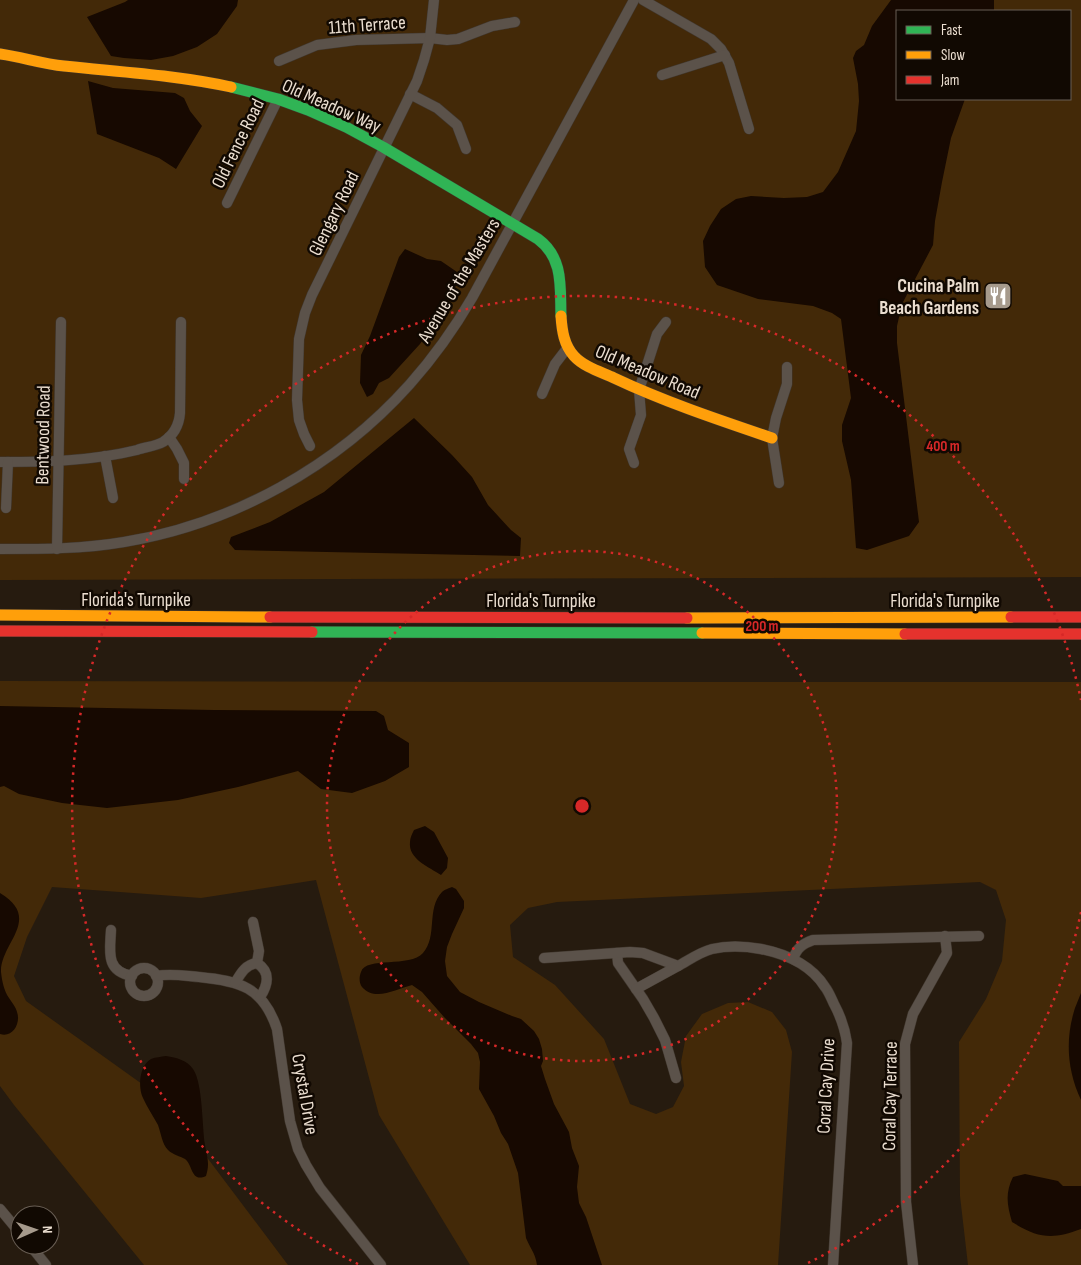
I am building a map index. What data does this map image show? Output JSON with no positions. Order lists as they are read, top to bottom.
{
  "streets": {
    "main road": ["Old Meadow Way", "Old Meadow Road", "Florida's Turnpike"],
    "street": [
      "11th Terrace",
      "Old Fence Road",
      "Glengary Road",
      "Avenue of the Masters",
      "Bentwood Road",
      "Coral Cay Drive",
      "Crystal Drive",
      "Coral Cay Terrace"
    ]
  },
  "crossings": [
    ["11th Terrace", "Glengary Road"],
    ["Old Meadow Way", "Old Fence Road"],
    ["Old Meadow Way", "Glengary Road"],
    ["Old Meadow Way", "Avenue of the Masters"],
    ["Old Meadow Way", "Old Meadow Road"],
    ["Avenue of the Masters", "Old Meadow Road"],
    ["Avenue of the Masters", "Bentwood Road"]
  ],
  "places": {
    "restaurant": ["Cucina Palm Beach Gardens"]
  },
  "legend": ["Fast", "Slow", "Jam"],
  "north": "right",
  "rings": ["400 m", "200 m"]
}
